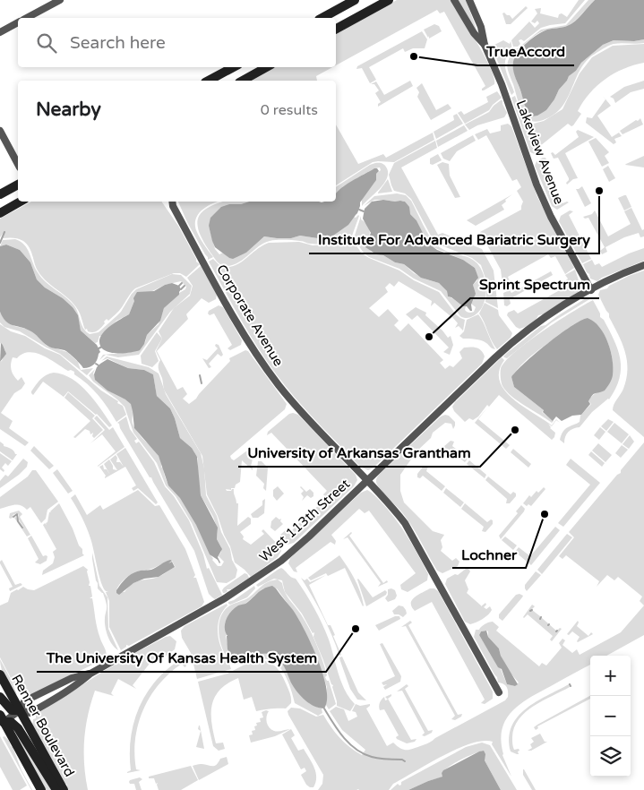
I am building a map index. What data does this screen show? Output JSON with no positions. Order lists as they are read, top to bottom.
{
  "streets": {
    "main road": ["Renner Boulevard"],
    "street": ["Lakeview Avenue", "Corporate Avenue", "West 113th Street"]
  },
  "crossings": [
    ["Lakeview Avenue", "West 113th Street"],
    ["Corporate Avenue", "West 113th Street"],
    ["West 113th Street", "Renner Boulevard"]
  ],
  "places": [
    "TrueAccord",
    "Institute For Advanced Bariatric Surgery",
    "Sprint Spectrum",
    "University of Arkansas Grantham",
    "Lochner",
    "The University Of Kansas Health System"
  ],
  "page": {
    "search": "Search here",
    "heading": ["Nearby", "0 results"],
    "map_buttons": ["+", "−"]
  }
}
